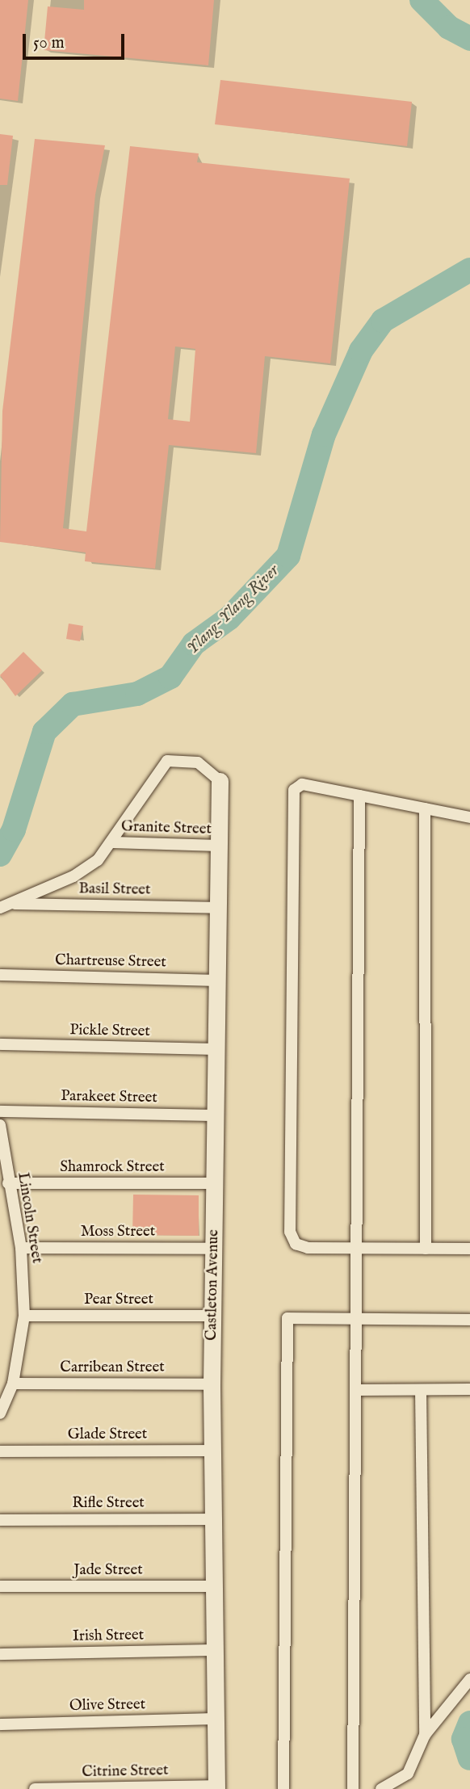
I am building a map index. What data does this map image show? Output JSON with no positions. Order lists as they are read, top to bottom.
{
  "streets": {
    "street": [
      "Granite Street",
      "Basil Street",
      "Chartreuse Street",
      "Pickle Street",
      "Parakeet Street",
      "Shamrock Street",
      "Lincoln Street",
      "Moss Street",
      "Castleton Avenue",
      "Pear Street",
      "Carribean Street",
      "Glade Street",
      "Rifle Street",
      "Jade Street",
      "Irish Street",
      "Olive Street",
      "Citrine Street"
    ]
  },
  "crossings": [
    ["Granite Street", "Castleton Avenue"],
    ["Basil Street", "Castleton Avenue"],
    ["Chartreuse Street", "Castleton Avenue"],
    ["Pickle Street", "Castleton Avenue"],
    ["Parakeet Street", "Castleton Avenue"],
    ["Shamrock Street", "Lincoln Street"],
    ["Shamrock Street", "Castleton Avenue"],
    ["Lincoln Street", "Moss Street"],
    ["Lincoln Street", "Pear Street"],
    ["Lincoln Street", "Carribean Street"],
    ["Moss Street", "Castleton Avenue"],
    ["Castleton Avenue", "Pear Street"],
    ["Castleton Avenue", "Carribean Street"],
    ["Castleton Avenue", "Glade Street"],
    ["Castleton Avenue", "Rifle Street"],
    ["Castleton Avenue", "Jade Street"],
    ["Castleton Avenue", "Irish Street"],
    ["Castleton Avenue", "Olive Street"],
    ["Castleton Avenue", "Citrine Street"]
  ],
  "water": ["Ylang-Ylang River"],
  "scale_bar": "50 m"
}
